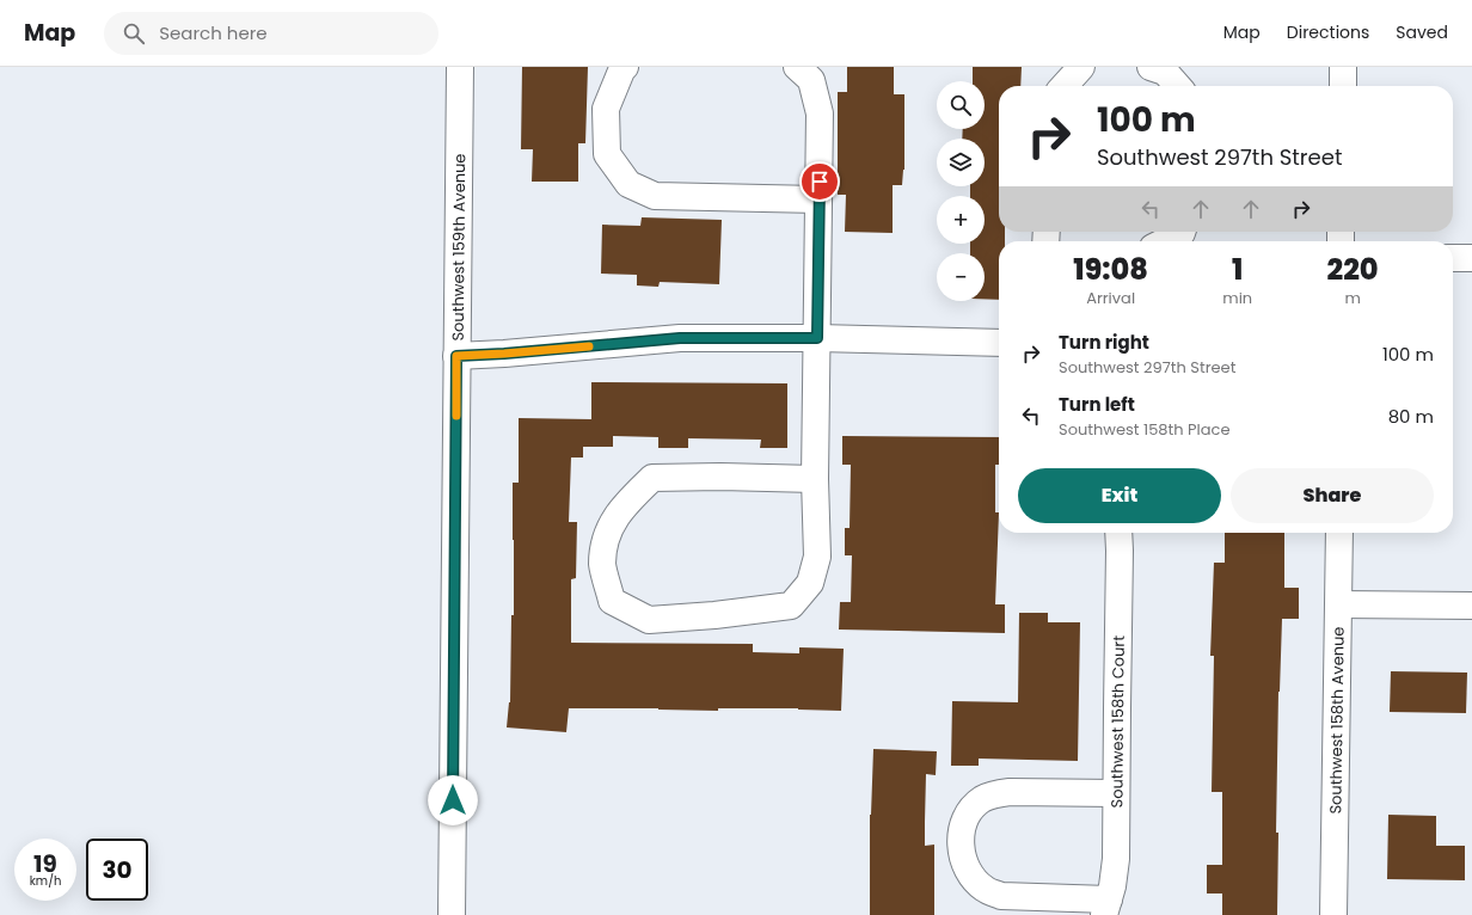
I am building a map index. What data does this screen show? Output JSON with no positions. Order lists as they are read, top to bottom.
{
  "streets": {
    "street": ["Southwest 159th Avenue", "Southwest 158th Court", "Southwest 158th Avenue"]
  },
  "page": {
    "header": "Map",
    "search": "Search here",
    "nav": ["Map", "Directions", "Saved"],
    "map_buttons": ["+", "−"],
    "turn": ["100 m", "Southwest 297th Street"],
    "eta": [
      "19:08",
      "Arrival",
      "1",
      "min",
      "220",
      "m"
    ],
    "list": [
      {
        "name": "Turn right",
        "note": "Southwest 297th Street",
        "value": "100 m"
      },
      {
        "name": "Turn left",
        "note": "Southwest 158th Place",
        "value": "80 m"
      }
    ],
    "buttons": ["Exit", "Share"],
    "speed": "19 km/h",
    "limit": "30"
  }
}
